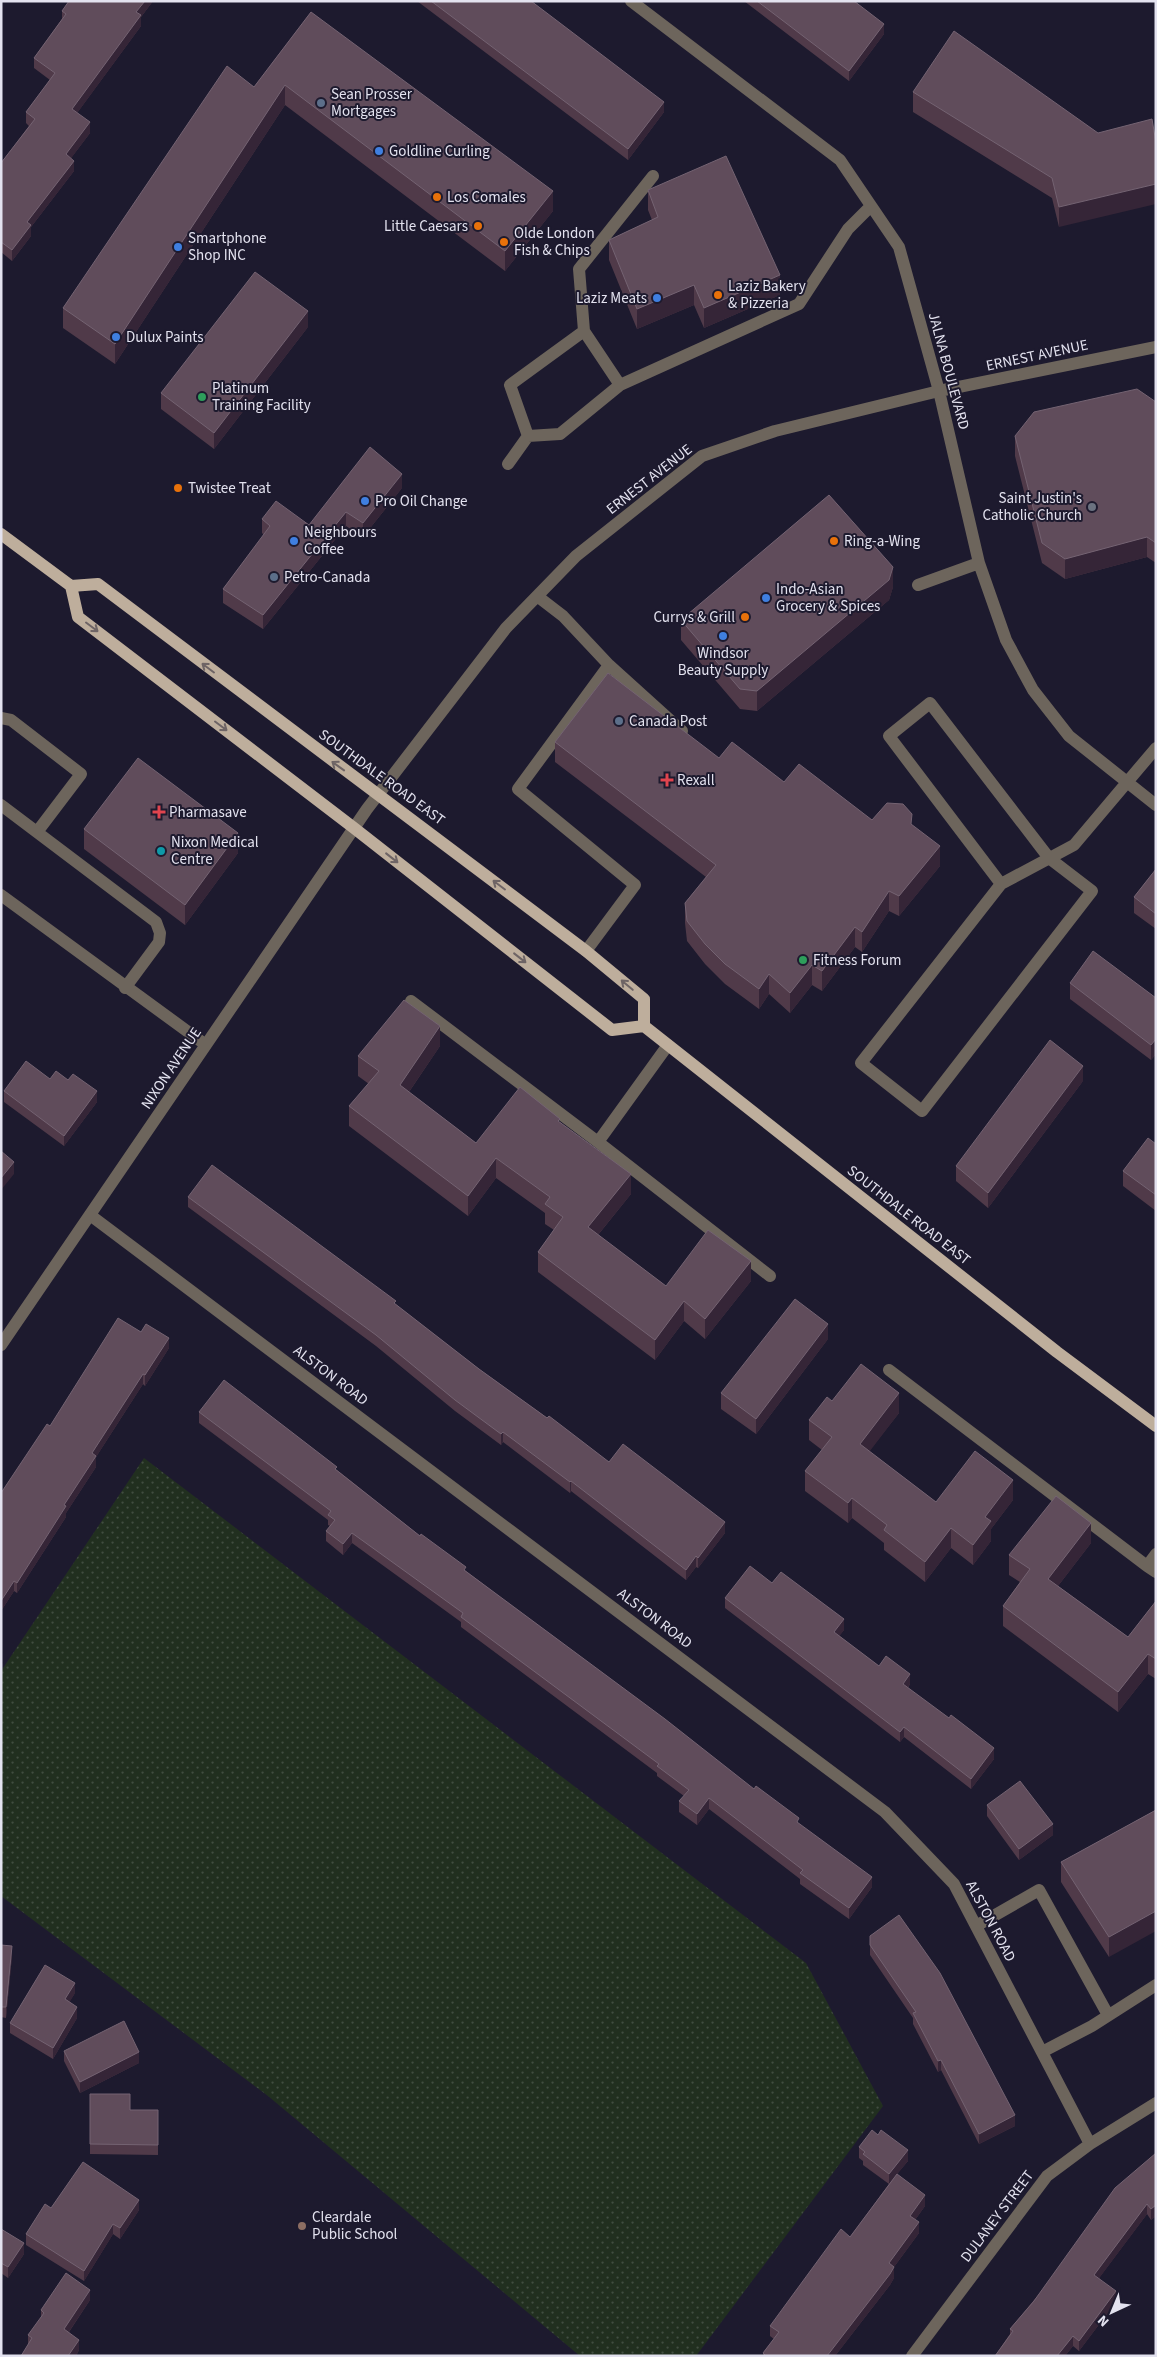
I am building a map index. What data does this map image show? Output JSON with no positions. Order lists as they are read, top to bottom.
{
  "streets": {
    "main road": ["SOUTHDALE ROAD EAST"],
    "street": [
      "ERNEST AVENUE",
      "JALNA BOULEVARD",
      "NIXON AVENUE",
      "ALSTON ROAD",
      "DULANEY STREET"
    ]
  },
  "crossings": [
    ["ERNEST AVENUE", "JALNA BOULEVARD"],
    ["ERNEST AVENUE", "SOUTHDALE ROAD EAST"],
    ["ERNEST AVENUE", "NIXON AVENUE"],
    ["NIXON AVENUE", "ALSTON ROAD"],
    ["ALSTON ROAD", "DULANEY STREET"]
  ],
  "places": {
    "other": [
      "Sean Prosser Mortgages",
      "Goldline Curling",
      "Los Comales",
      "Little Caesars",
      "Olde London Fish & Chips",
      "Smartphone Shop INC",
      "Laziz Bakery & Pizzeria",
      "Laziz Meats",
      "Dulux Paints",
      "Platinum Training Facility",
      "Twistee Treat",
      "Pro Oil Change",
      "Saint Justin's Catholic Church",
      "Neighbours Coffee",
      "Ring-a-Wing",
      "Petro-Canada",
      "Indo-Asian Grocery & Spices",
      "Currys & Grill",
      "Windsor Beauty Supply",
      "Canada Post",
      "Nixon Medical Centre",
      "Fitness Forum",
      "Cleardale Public School"
    ],
    "health": ["Rexall", "Pharmasave"]
  },
  "north": "bottom left"
}
